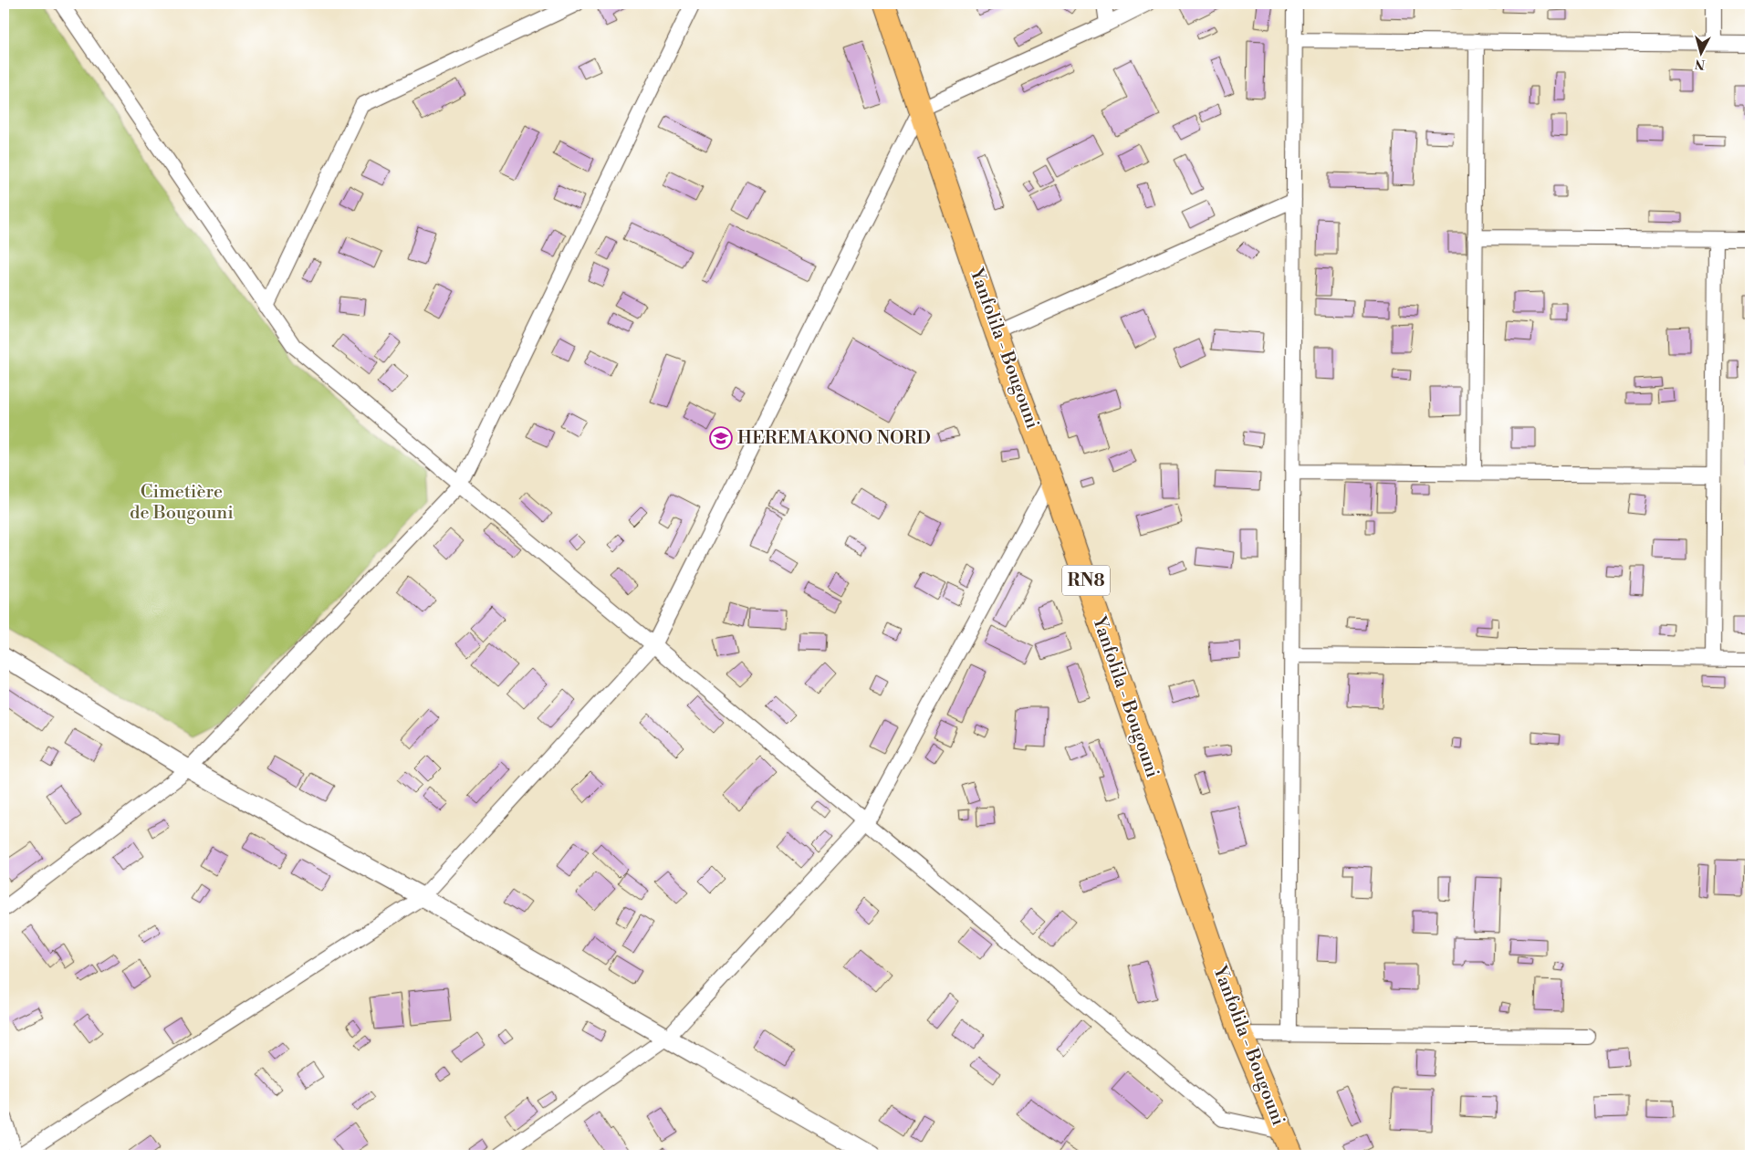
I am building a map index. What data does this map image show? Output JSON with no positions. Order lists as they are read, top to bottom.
{
  "streets": {
    "main road": ["Yanfolila - Bougouni", "RN8"]
  },
  "parks": ["Cimetière de Bougouni"],
  "places": {
    "school or university": ["HEREMAKONO NORD"]
  },
  "north": "bottom"
}
